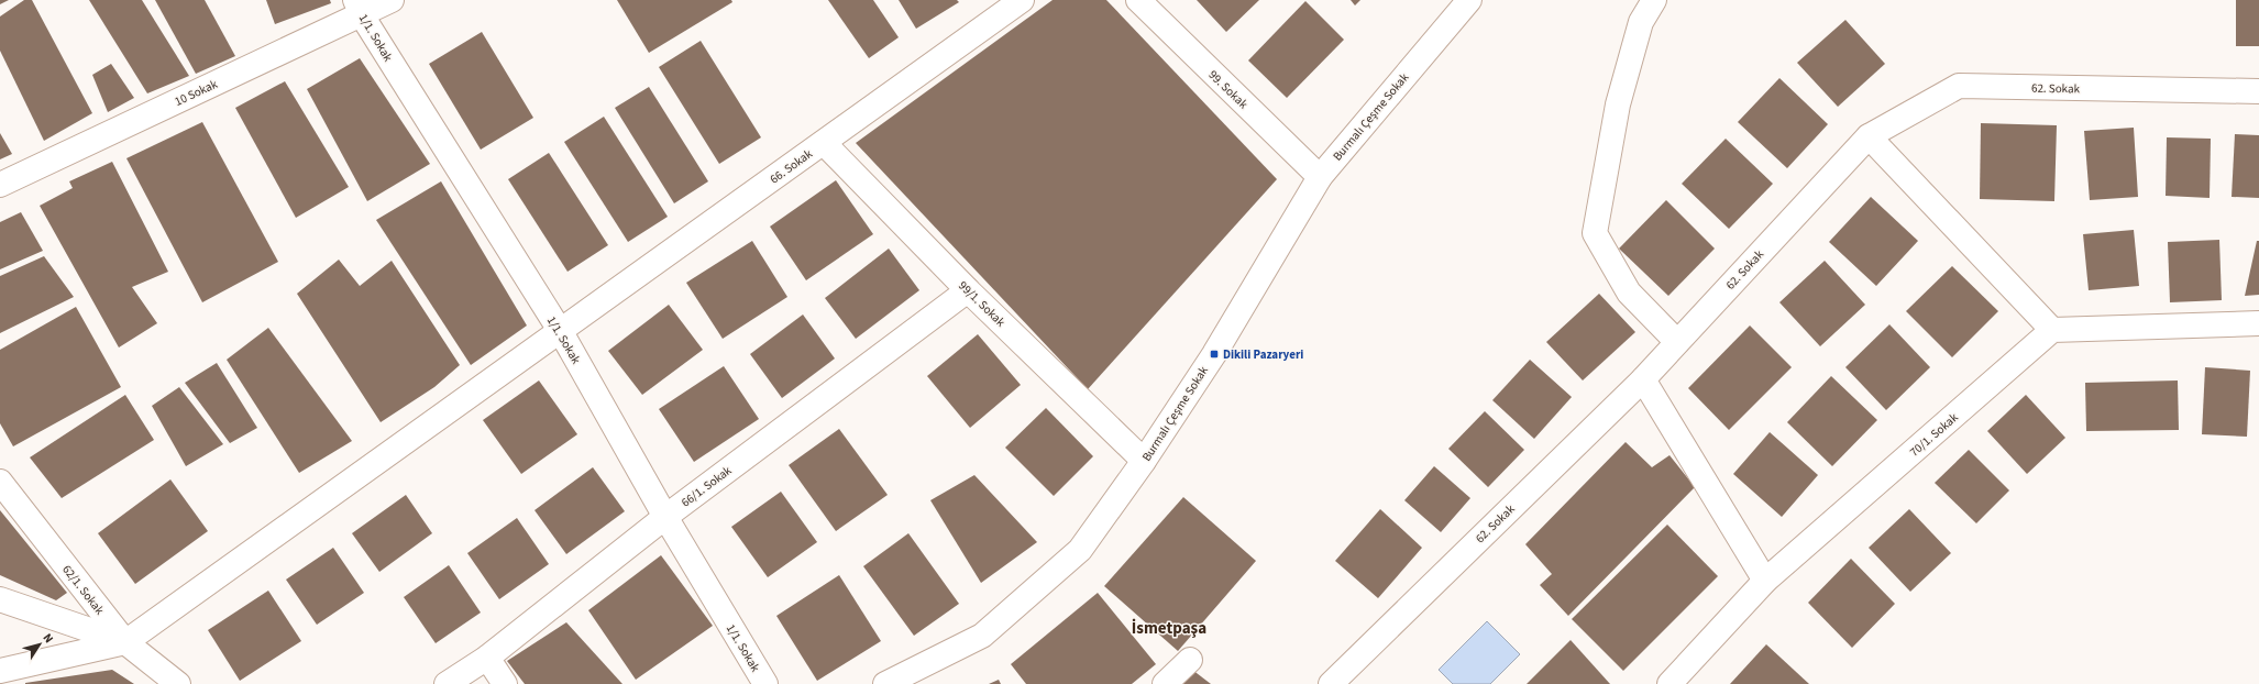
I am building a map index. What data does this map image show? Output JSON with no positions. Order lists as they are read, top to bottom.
{
  "streets": {
    "street": [
      "1/1. Sokak",
      "62. Sokak",
      "99. Sokak",
      "10 Sokak",
      "Burmalı Çeşme Sokak",
      "66. Sokak",
      "99/1. Sokak",
      "70/1. Sokak",
      "66/1. Sokak",
      "62/1. Sokak"
    ]
  },
  "crossings": [
    ["1/1. Sokak", "10 Sokak"],
    ["1/1. Sokak", "66. Sokak"],
    ["1/1. Sokak", "66/1. Sokak"],
    ["99. Sokak", "Burmalı Çeşme Sokak"],
    ["Burmalı Çeşme Sokak", "99/1. Sokak"],
    ["66. Sokak", "99/1. Sokak"],
    ["66. Sokak", "62/1. Sokak"],
    ["99/1. Sokak", "66/1. Sokak"]
  ],
  "districts": ["İsmetpaşa"],
  "places": {
    "transit": ["Dikili Pazaryeri"]
  },
  "north": "top right"
}
